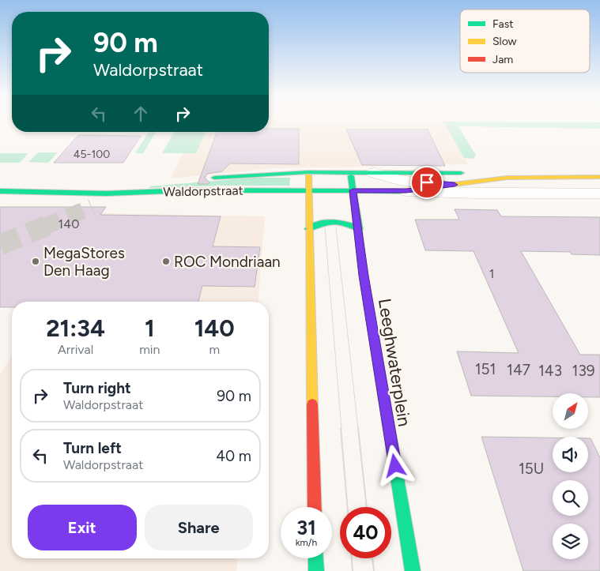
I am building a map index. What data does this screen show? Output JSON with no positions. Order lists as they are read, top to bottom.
{
  "streets": {
    "street": ["Waldorpstraat", "Leeghwaterplein"]
  },
  "crossings": [
    ["Waldorpstraat", "Leeghwaterplein"]
  ],
  "places": ["MegaStores Den Haag", "ROC Mondriaan"],
  "house_numbers": [
    "45-100",
    "140",
    "1",
    "151",
    "147",
    "143",
    "139",
    "15U"
  ],
  "legend": ["Fast", "Slow", "Jam"],
  "north": "top right",
  "page": {
    "turn": ["90 m", "Waldorpstraat"],
    "eta": [
      "21:34",
      "Arrival",
      "1",
      "min",
      "140",
      "m"
    ],
    "list": [
      {
        "name": "Turn right",
        "note": "Waldorpstraat",
        "value": "90 m"
      },
      {
        "name": "Turn left",
        "note": "Waldorpstraat",
        "value": "40 m"
      }
    ],
    "buttons": ["Exit", "Share"],
    "speed": "31 km/h",
    "limit": "40"
  }
}
